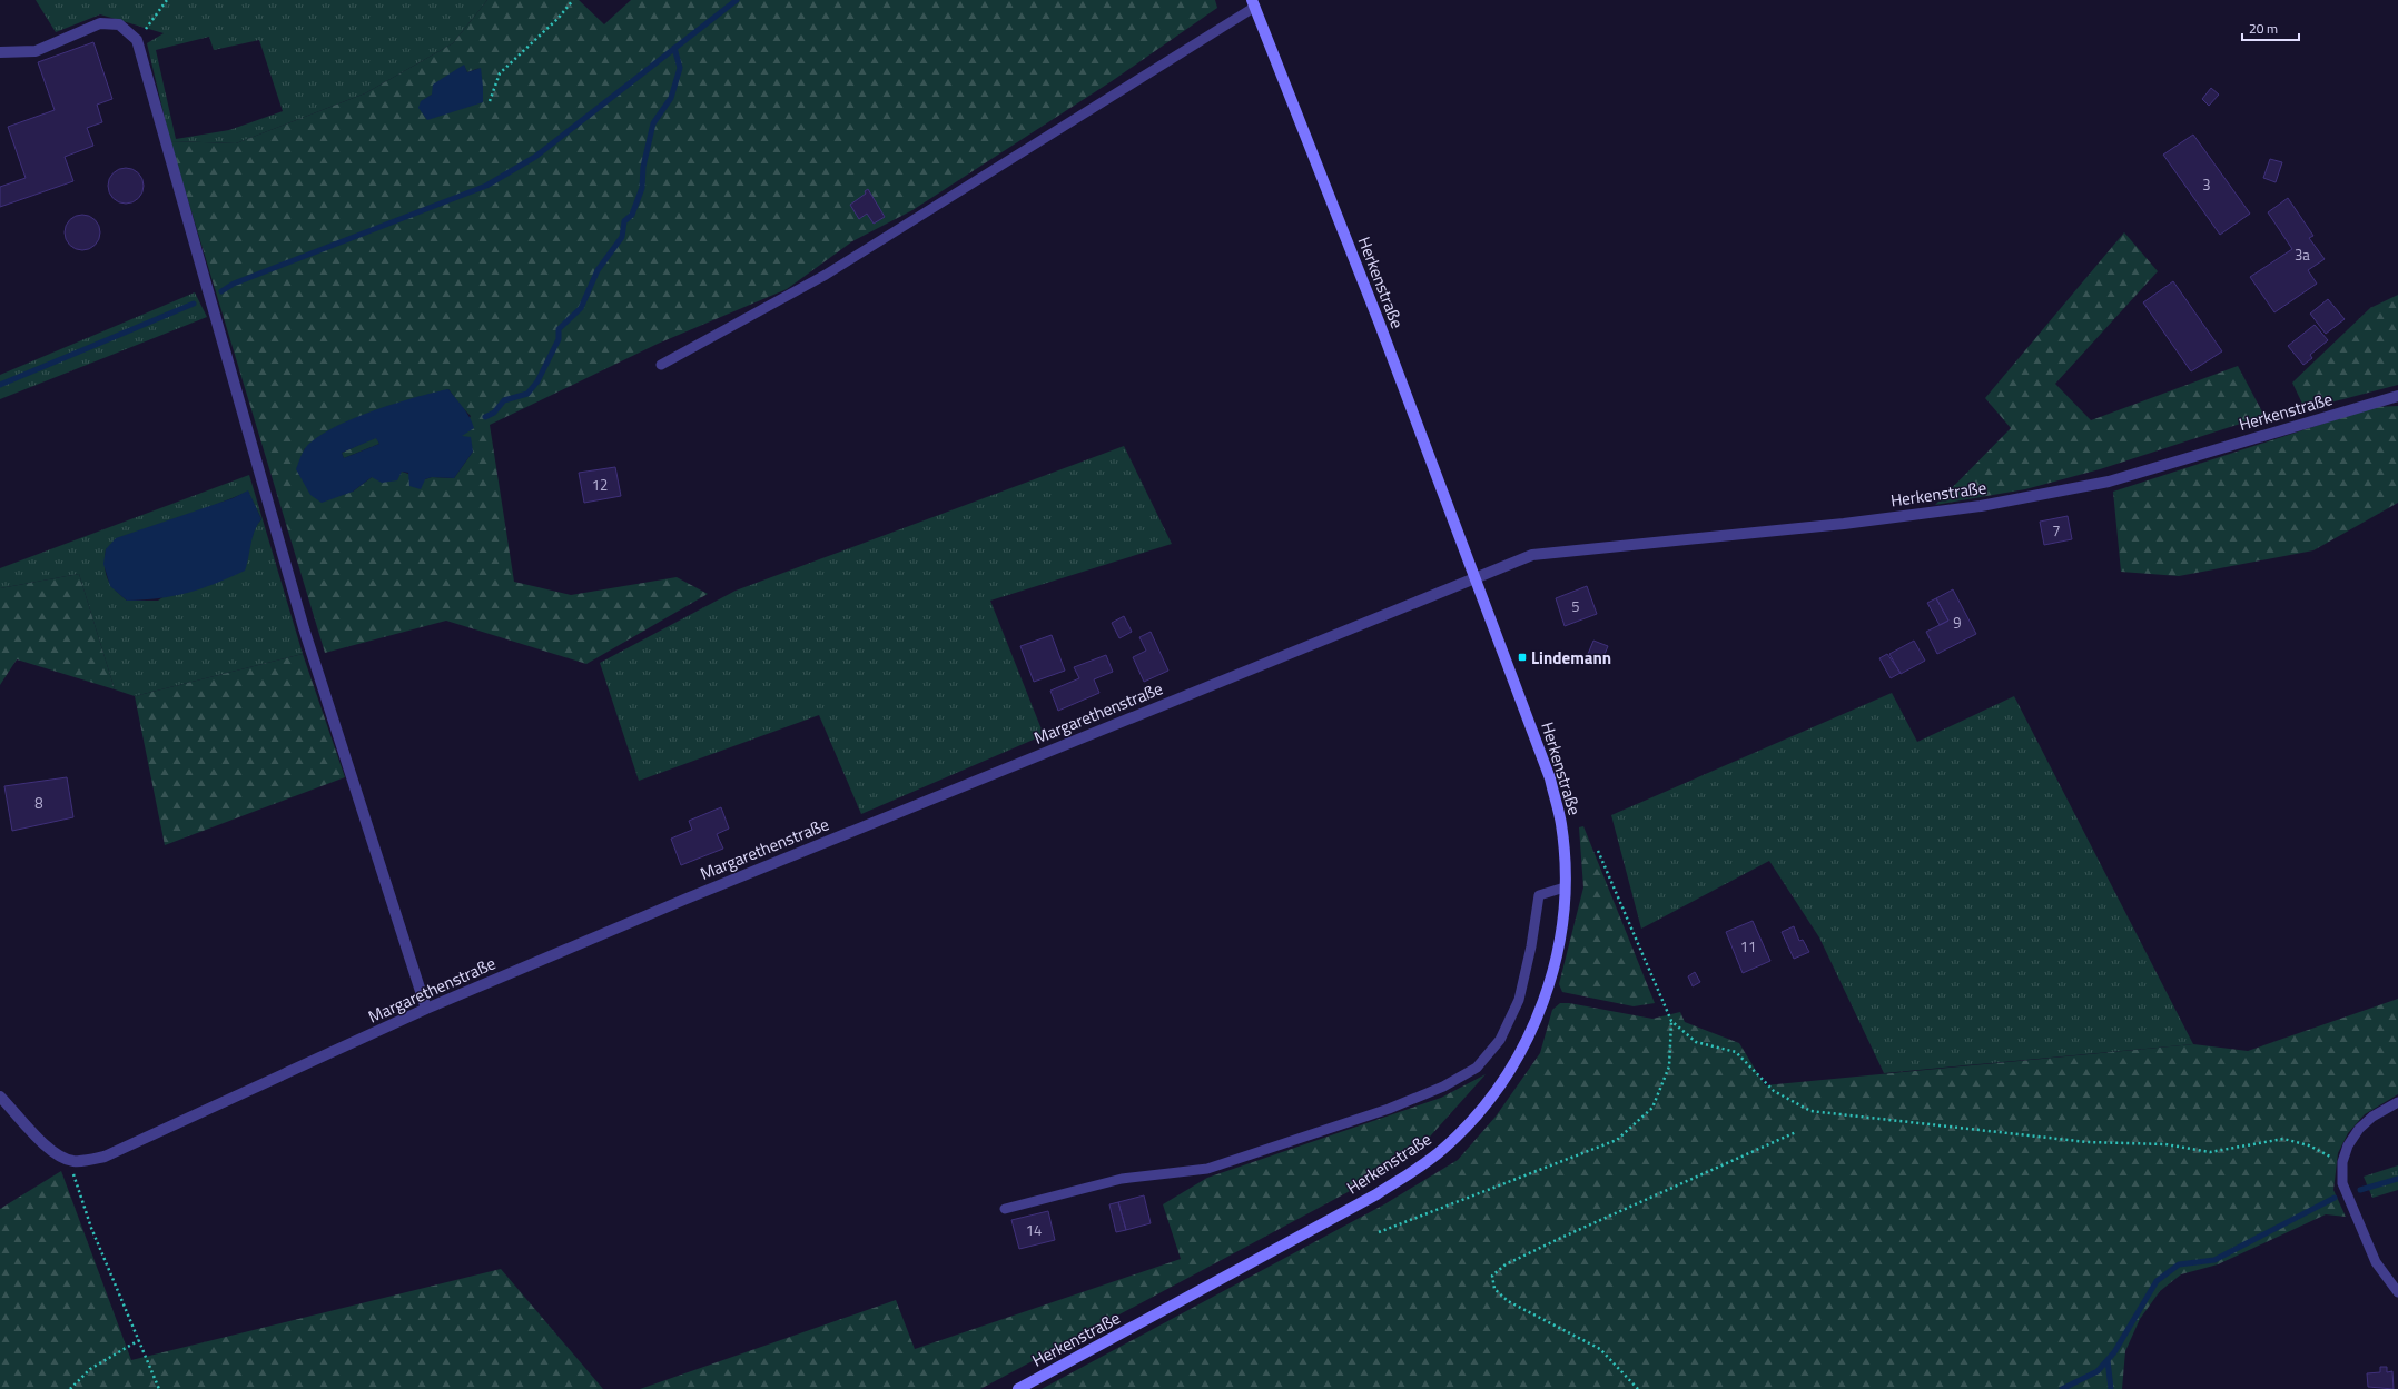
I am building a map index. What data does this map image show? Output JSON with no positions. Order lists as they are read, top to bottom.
{
  "streets": {
    "main road": ["Herkenstraße"],
    "street": ["Margarethenstraße"]
  },
  "crossings": [
    ["Herkenstraße", "Margarethenstraße"]
  ],
  "places": {
    "transit": ["Lindemann"]
  },
  "house_numbers": [
    "3",
    "3a",
    "12",
    "7",
    "5",
    "9",
    "8",
    "11",
    "14"
  ],
  "scale_bar": "20 m"
}
